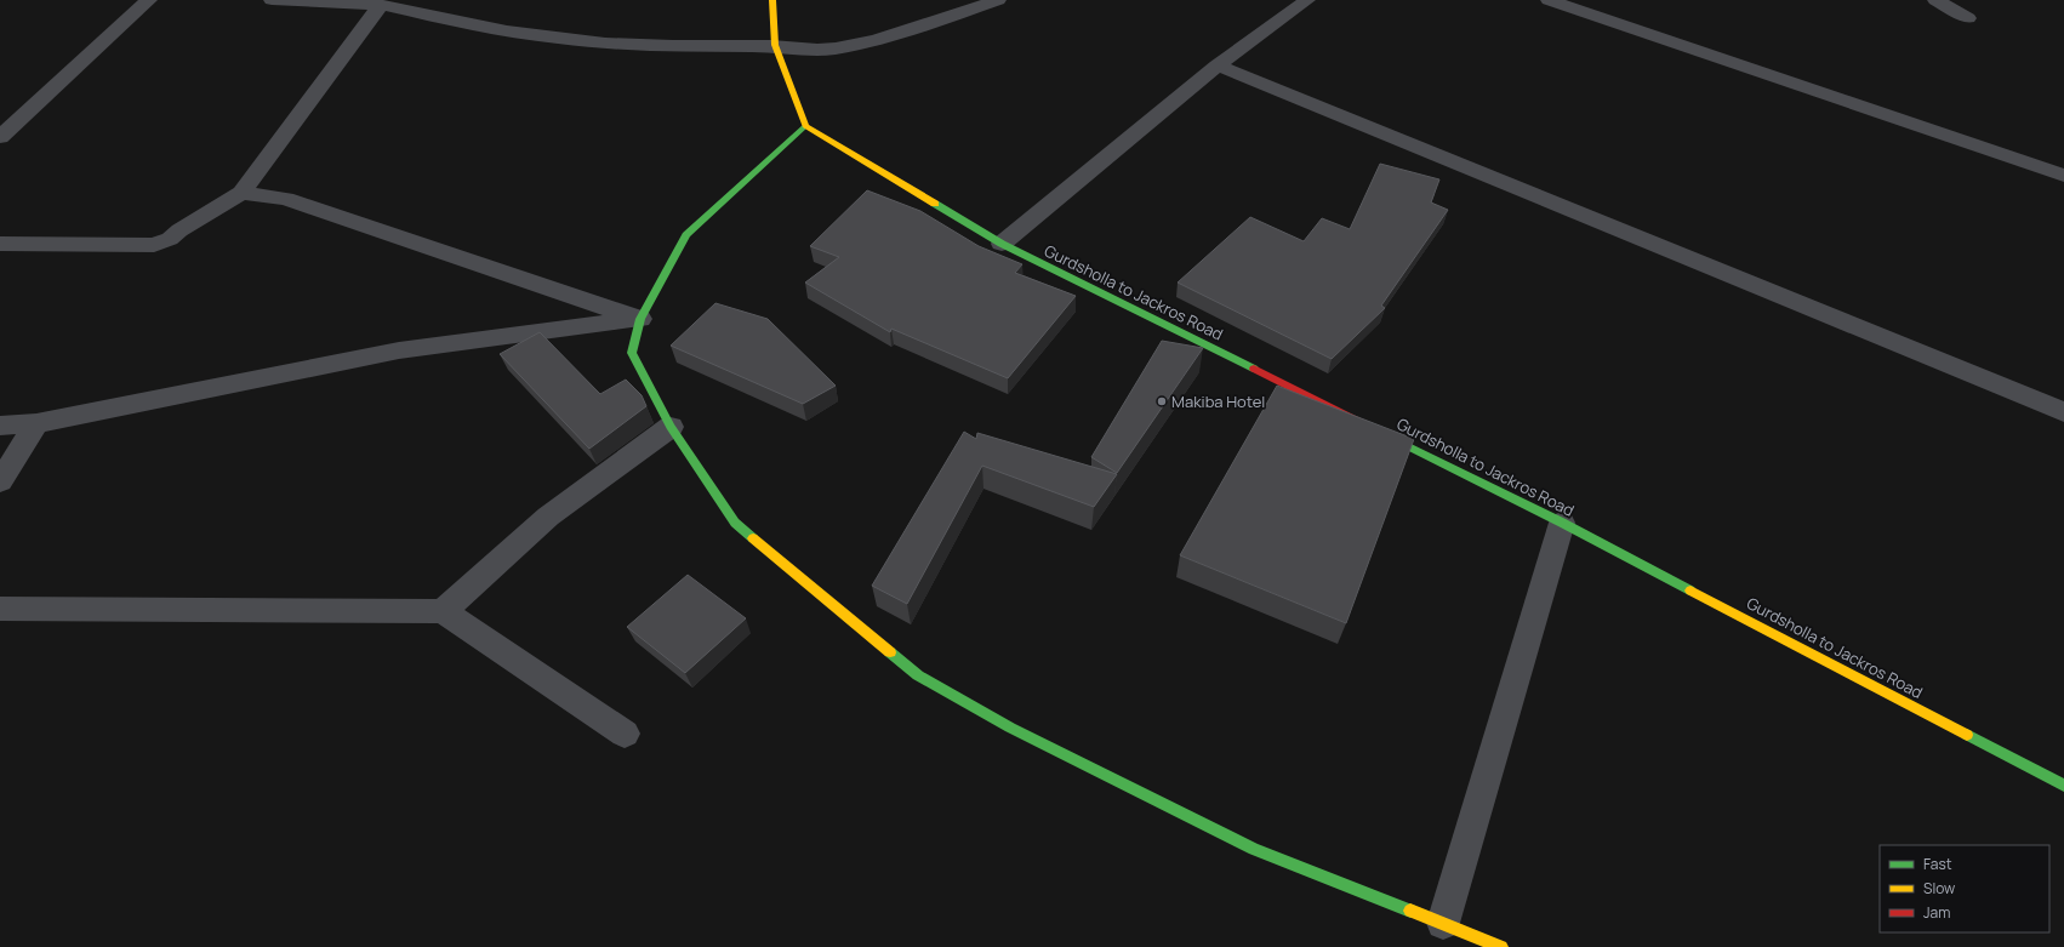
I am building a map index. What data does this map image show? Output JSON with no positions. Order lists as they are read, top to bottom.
{
  "streets": {
    "street": ["Gurdsholla to Jackros Road"]
  },
  "places": ["Makiba Hotel"],
  "legend": ["Fast", "Slow", "Jam"]
}
